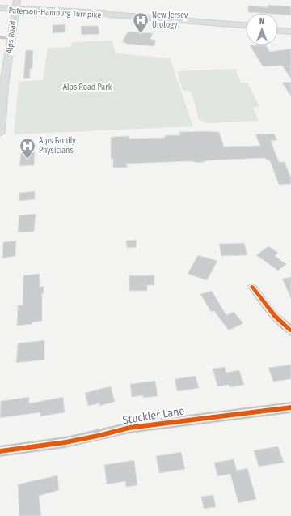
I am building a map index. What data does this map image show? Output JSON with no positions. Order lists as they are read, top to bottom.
{
  "streets": {
    "main road": ["Paterson-Hamburg Turnpike", "Alps Road"],
    "street": ["Stuckler Lane"]
  },
  "crossings": [
    ["Paterson-Hamburg Turnpike", "Alps Road"]
  ],
  "parks": ["Alps Road Park"],
  "places": {
    "hospital": ["New Jersey Urology", "Alps Family Physicians"]
  },
  "north": "top"
}
